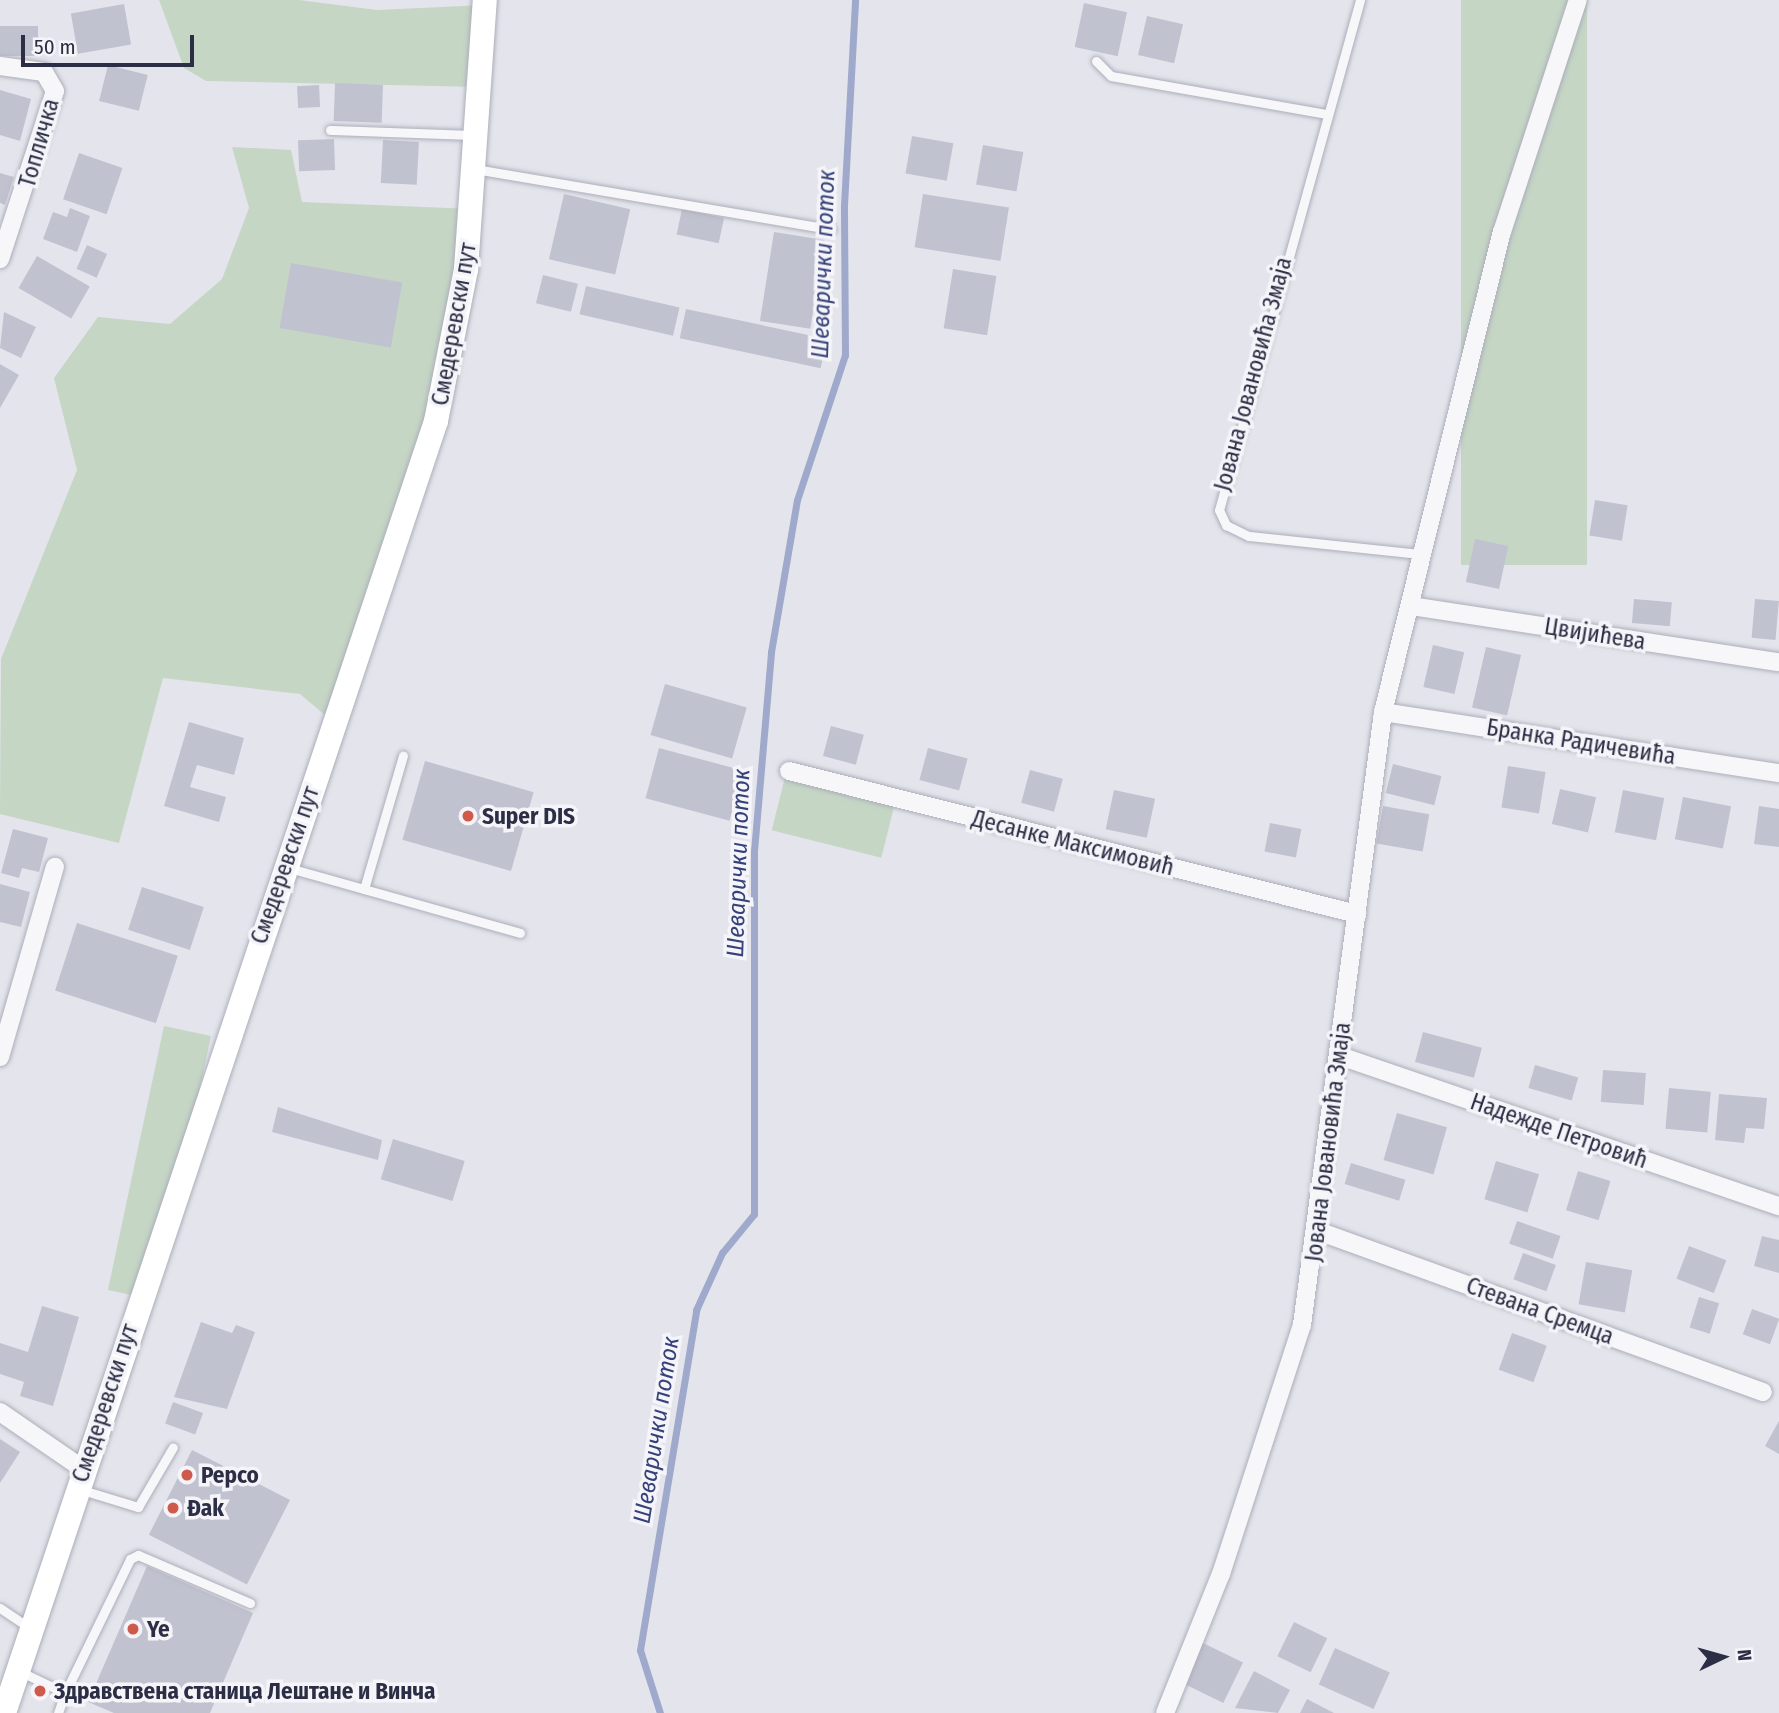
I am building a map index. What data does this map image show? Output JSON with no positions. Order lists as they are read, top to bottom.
{
  "streets": {
    "main road": ["Смедеревски пут"],
    "street": [
      "Топличка",
      "Јована Јовановића Змаја",
      "Цвијићева",
      "Бранка Радичевића",
      "Десанке Максимовић",
      "Надежде Петровић",
      "Стевана Сремца"
    ]
  },
  "crossings": [
    ["Јована Јовановића Змаја", "Цвијићева"],
    ["Јована Јовановића Змаја", "Бранка Радичевића"],
    ["Јована Јовановића Змаја", "Десанке Максимовић"],
    ["Јована Јовановића Змаја", "Надежде Петровић"],
    ["Јована Јовановића Змаја", "Стевана Сремца"]
  ],
  "water": ["Шеварички поток"],
  "places": [
    "Super DIS",
    "Pepco",
    "Đak",
    "Ye",
    "Здравствена станица Лештане и Винча"
  ],
  "scale_bar": "50 m",
  "north": "right"
}
